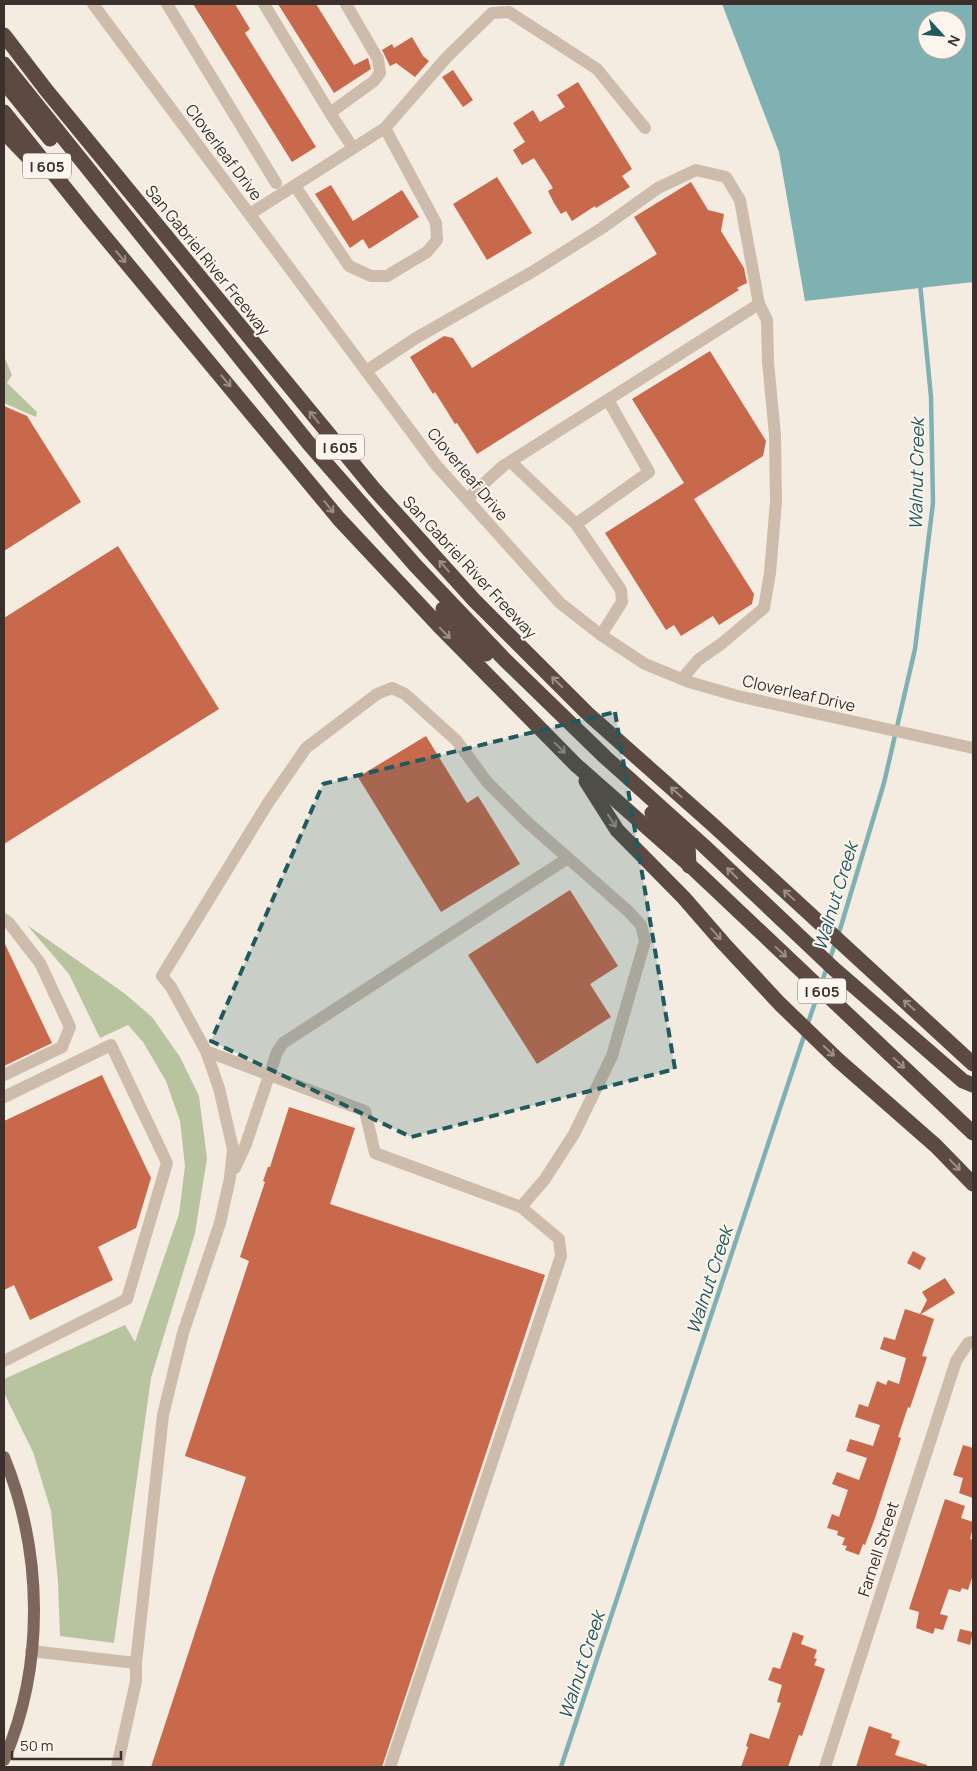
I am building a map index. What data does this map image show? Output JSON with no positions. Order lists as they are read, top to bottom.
{
  "streets": {
    "highway": ["I 605", "San Gabriel River Freeway"],
    "street": ["Cloverleaf Drive", "Farnell Street"]
  },
  "water": ["Walnut Creek"],
  "scale_bar": "50 m",
  "north": "bottom right"
}
